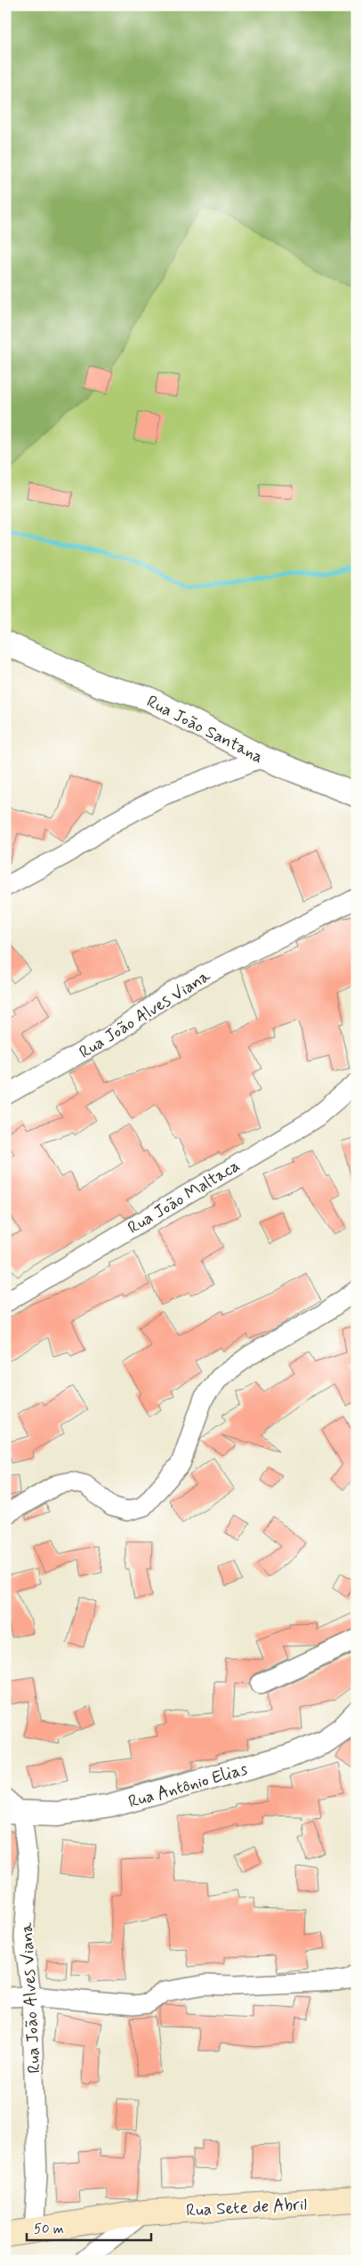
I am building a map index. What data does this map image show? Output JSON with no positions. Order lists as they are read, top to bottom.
{
  "streets": {
    "main road": ["Rua Sete de Abril"],
    "street": [
      "Rua João Santana",
      "Rua João Alves Viana",
      "Rua João Maltaca",
      "Rua Antônio Elias"
    ]
  },
  "crossings": [
    ["Rua João Alves Viana", "Rua Antônio Elias"],
    ["Rua João Alves Viana", "Rua Sete de Abril"]
  ],
  "scale_bar": "50 m"
}
